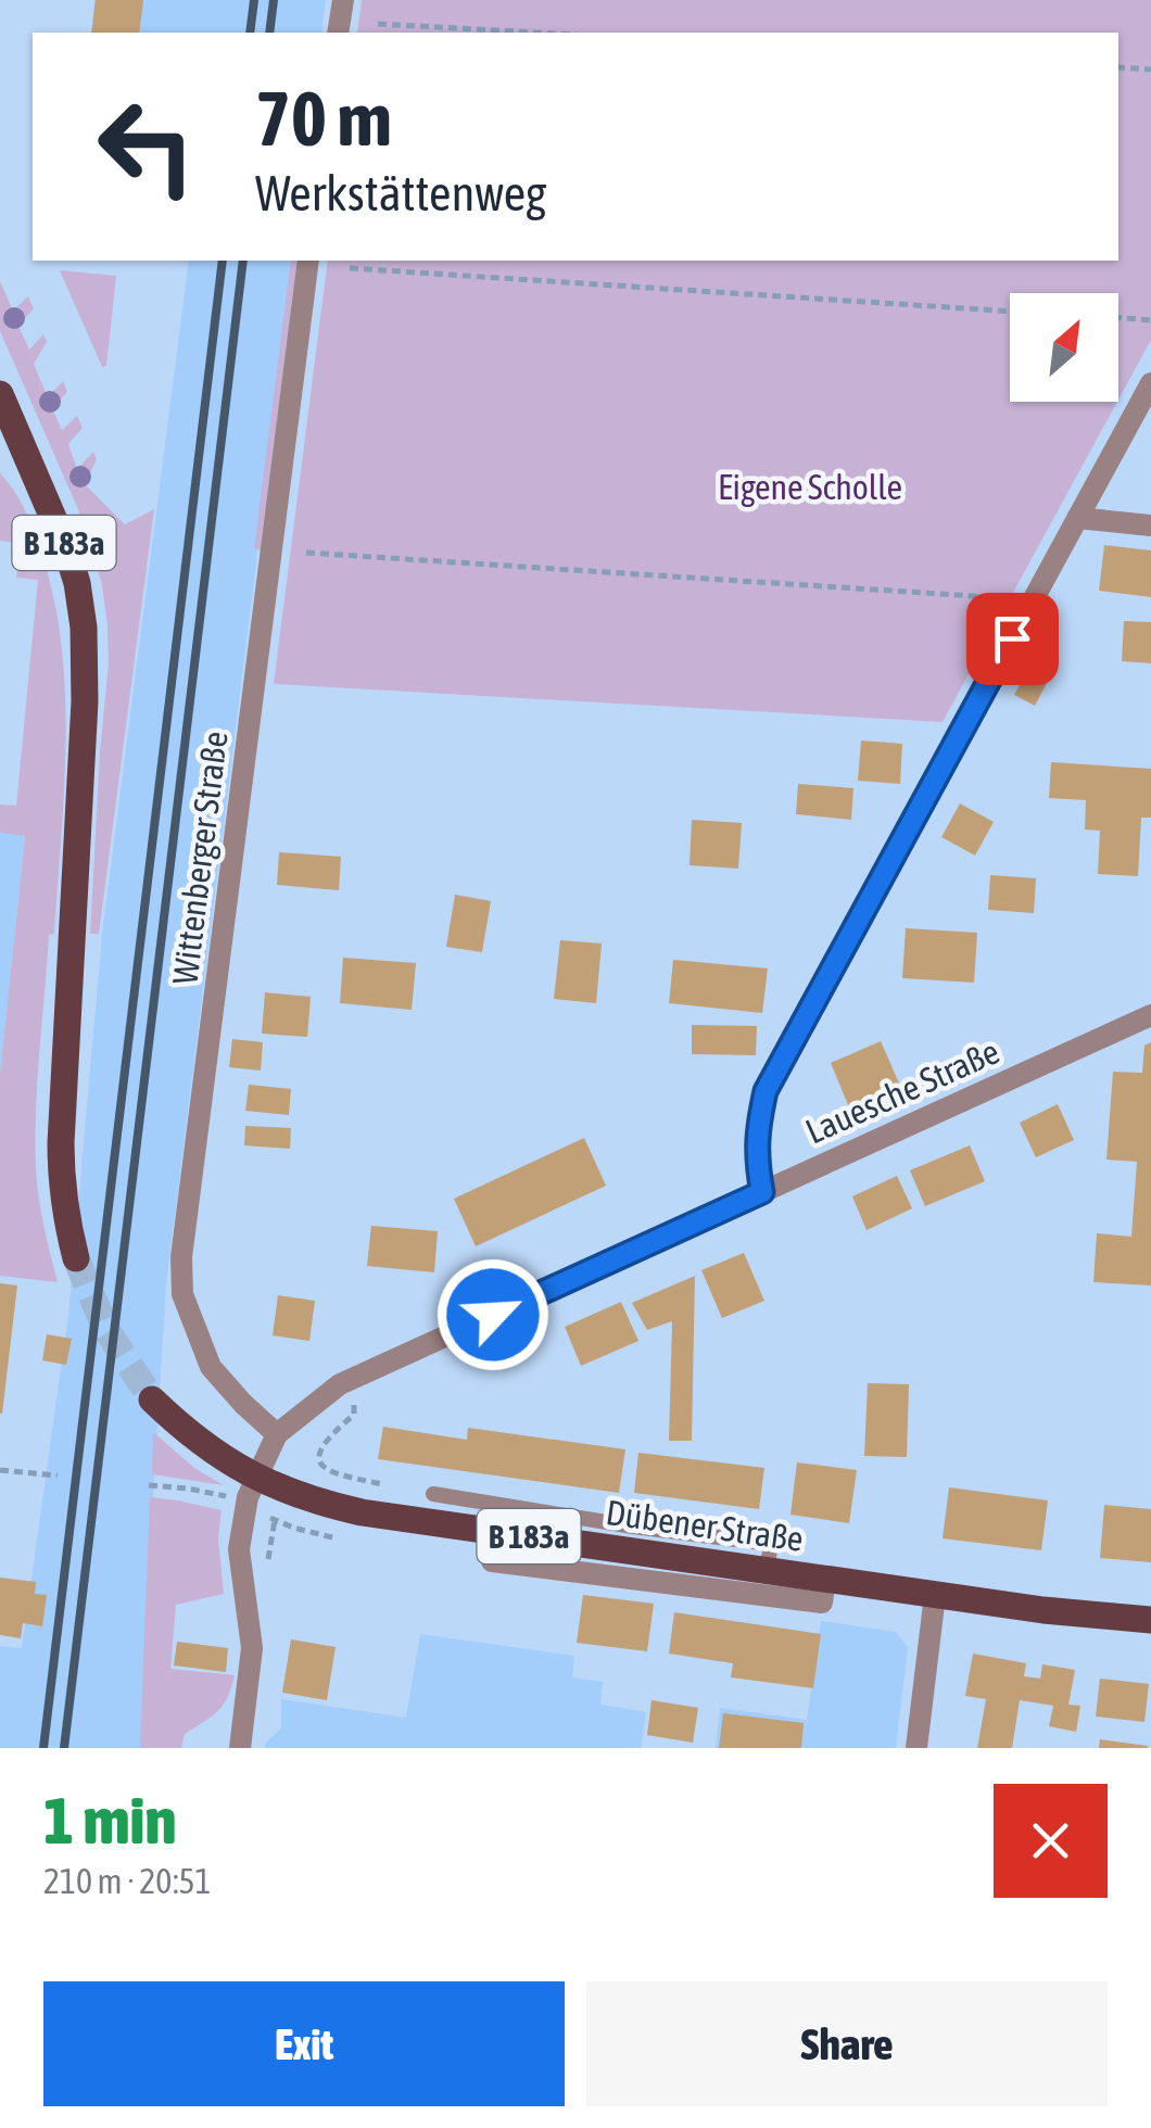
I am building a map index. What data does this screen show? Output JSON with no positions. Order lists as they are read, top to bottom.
{
  "streets": {
    "main road": ["B 183a", "Dübener Straße"],
    "street": ["Wittenberger Straße", "Lauesche Straße"]
  },
  "crossings": [
    ["Wittenberger Straße", "Lauesche Straße"]
  ],
  "parks": ["Eigene Scholle"],
  "north": "top right",
  "page": {
    "turn": ["70 m", "Werkstättenweg"],
    "heading": ["1 min", "210 m · 20:51"],
    "buttons": ["Exit", "Share"]
  }
}
